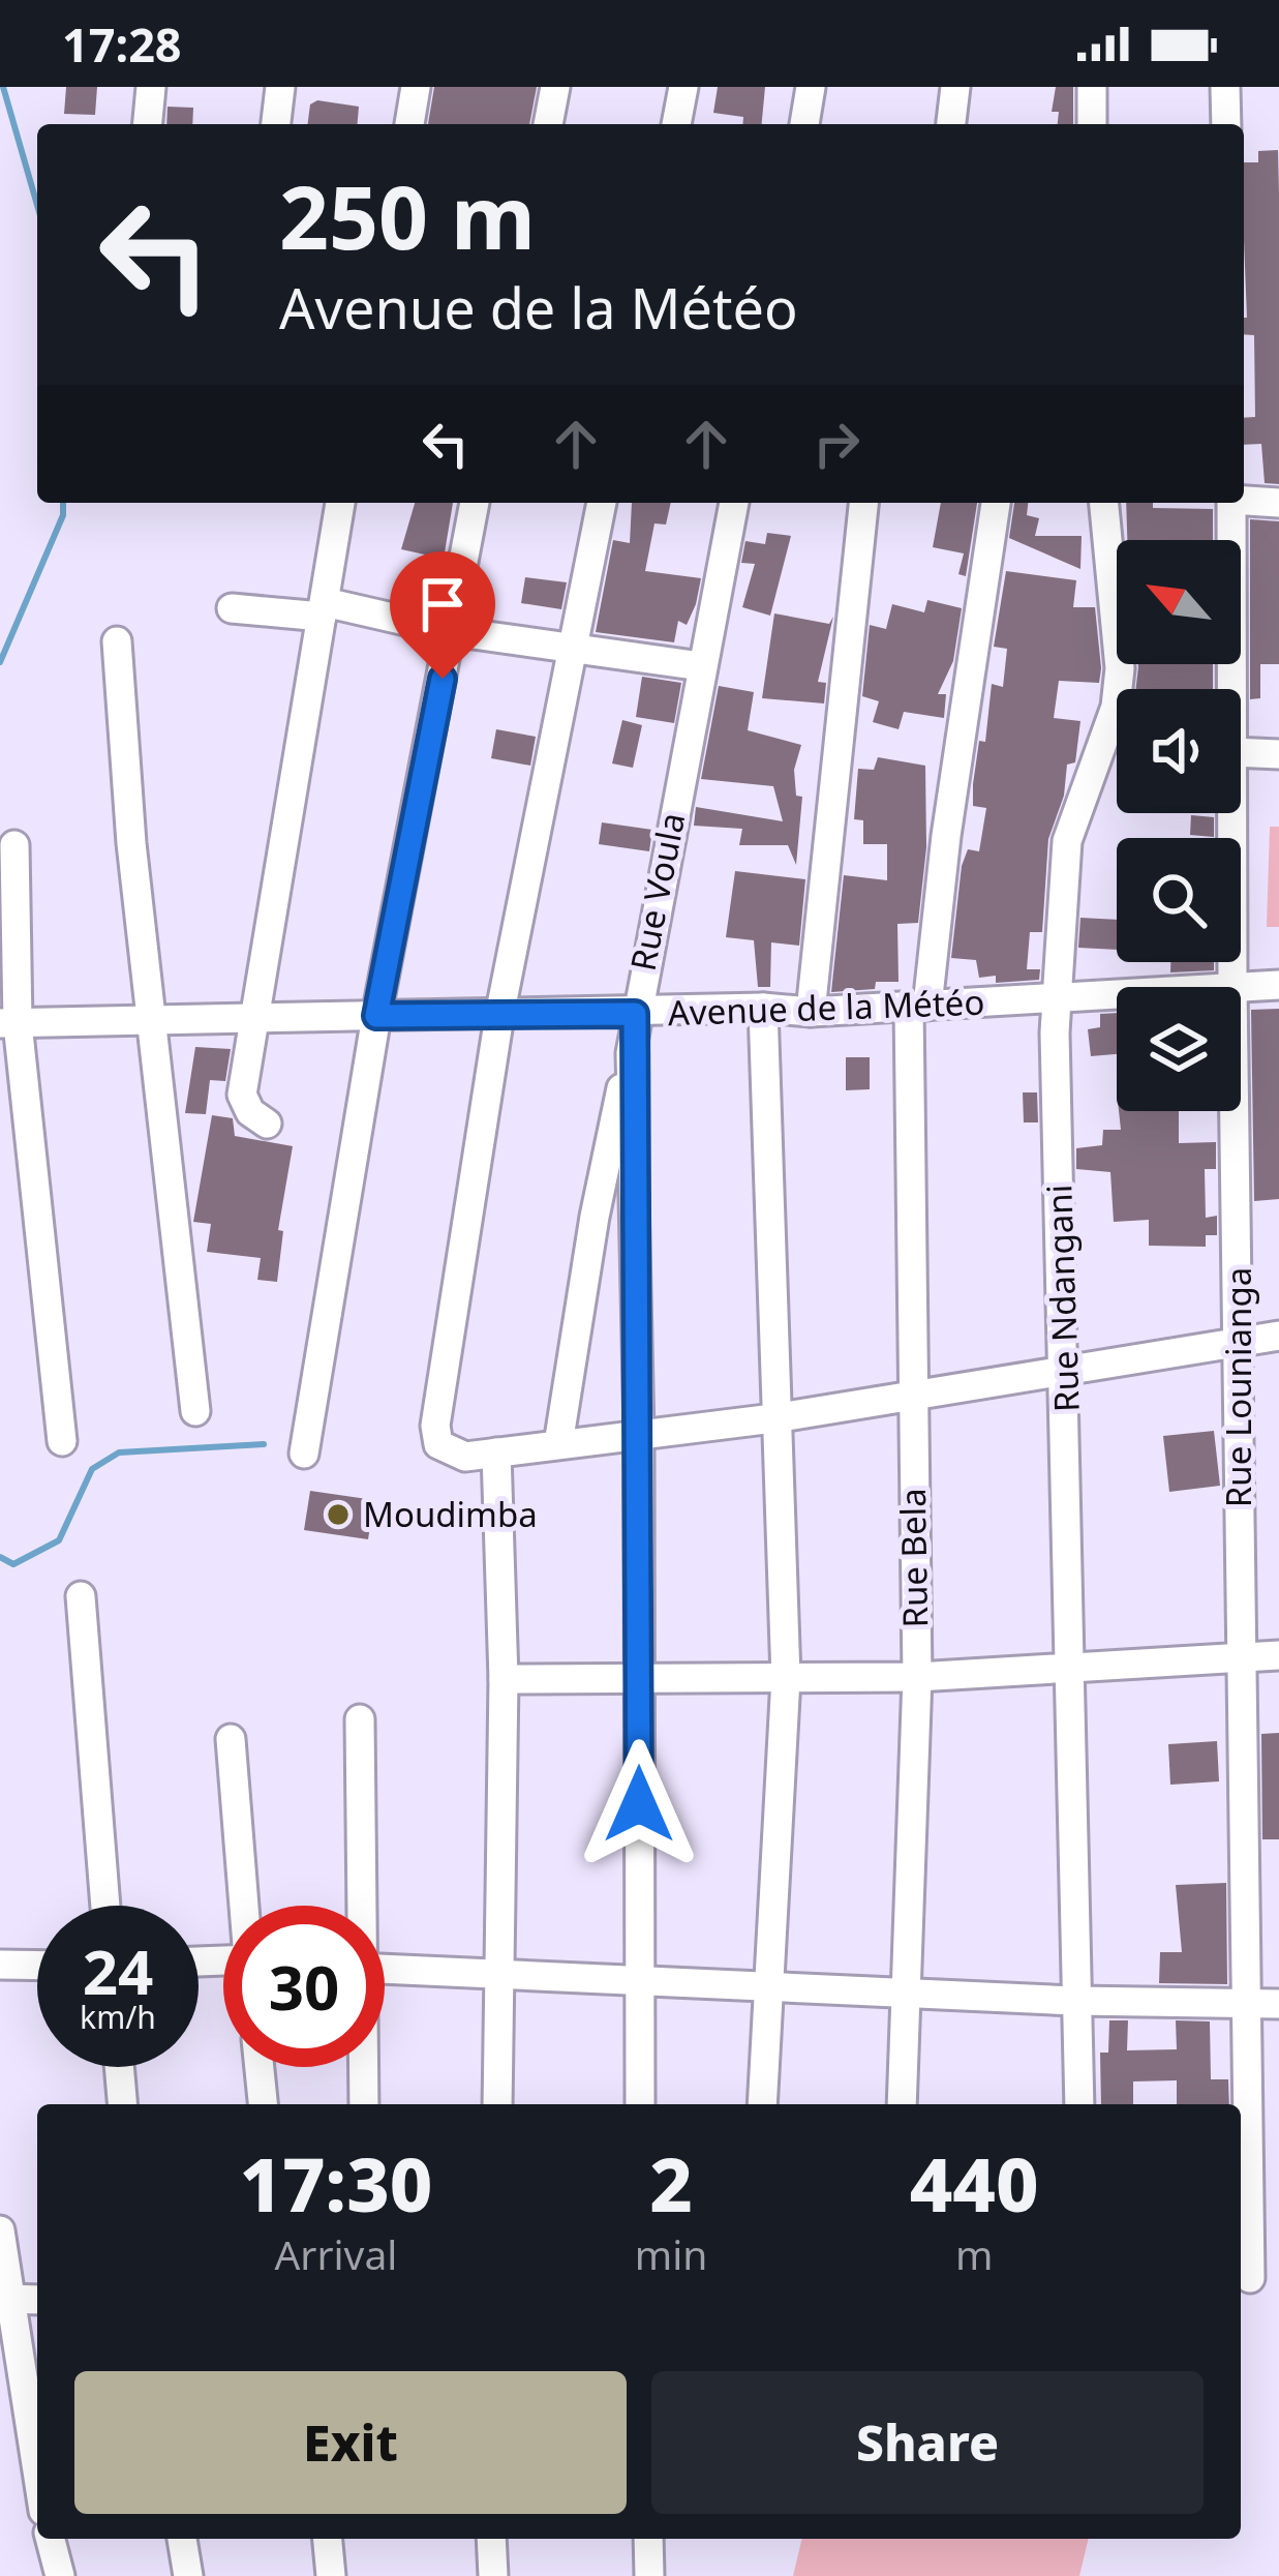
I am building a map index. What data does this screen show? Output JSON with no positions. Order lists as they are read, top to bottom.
{
  "streets": {
    "street": [
      "Rue Voula",
      "Avenue de la Météo",
      "Rue Ndangani",
      "Rue Lounianga",
      "Rue Bela"
    ]
  },
  "crossings": [
    ["Rue Voula", "Avenue de la Météo"],
    ["Avenue de la Météo", "Rue Ndangani"],
    ["Avenue de la Météo", "Rue Lounianga"],
    ["Avenue de la Météo", "Rue Bela"]
  ],
  "places": ["Moudimba"],
  "north": "top left",
  "page": {
    "status": "17:28",
    "turn": ["250 m", "Avenue de la Météo"],
    "speed": "24 km/h",
    "limit": "30",
    "eta": [
      "17:30",
      "Arrival",
      "2",
      "min",
      "440",
      "m"
    ],
    "buttons": ["Exit", "Share"]
  }
}
